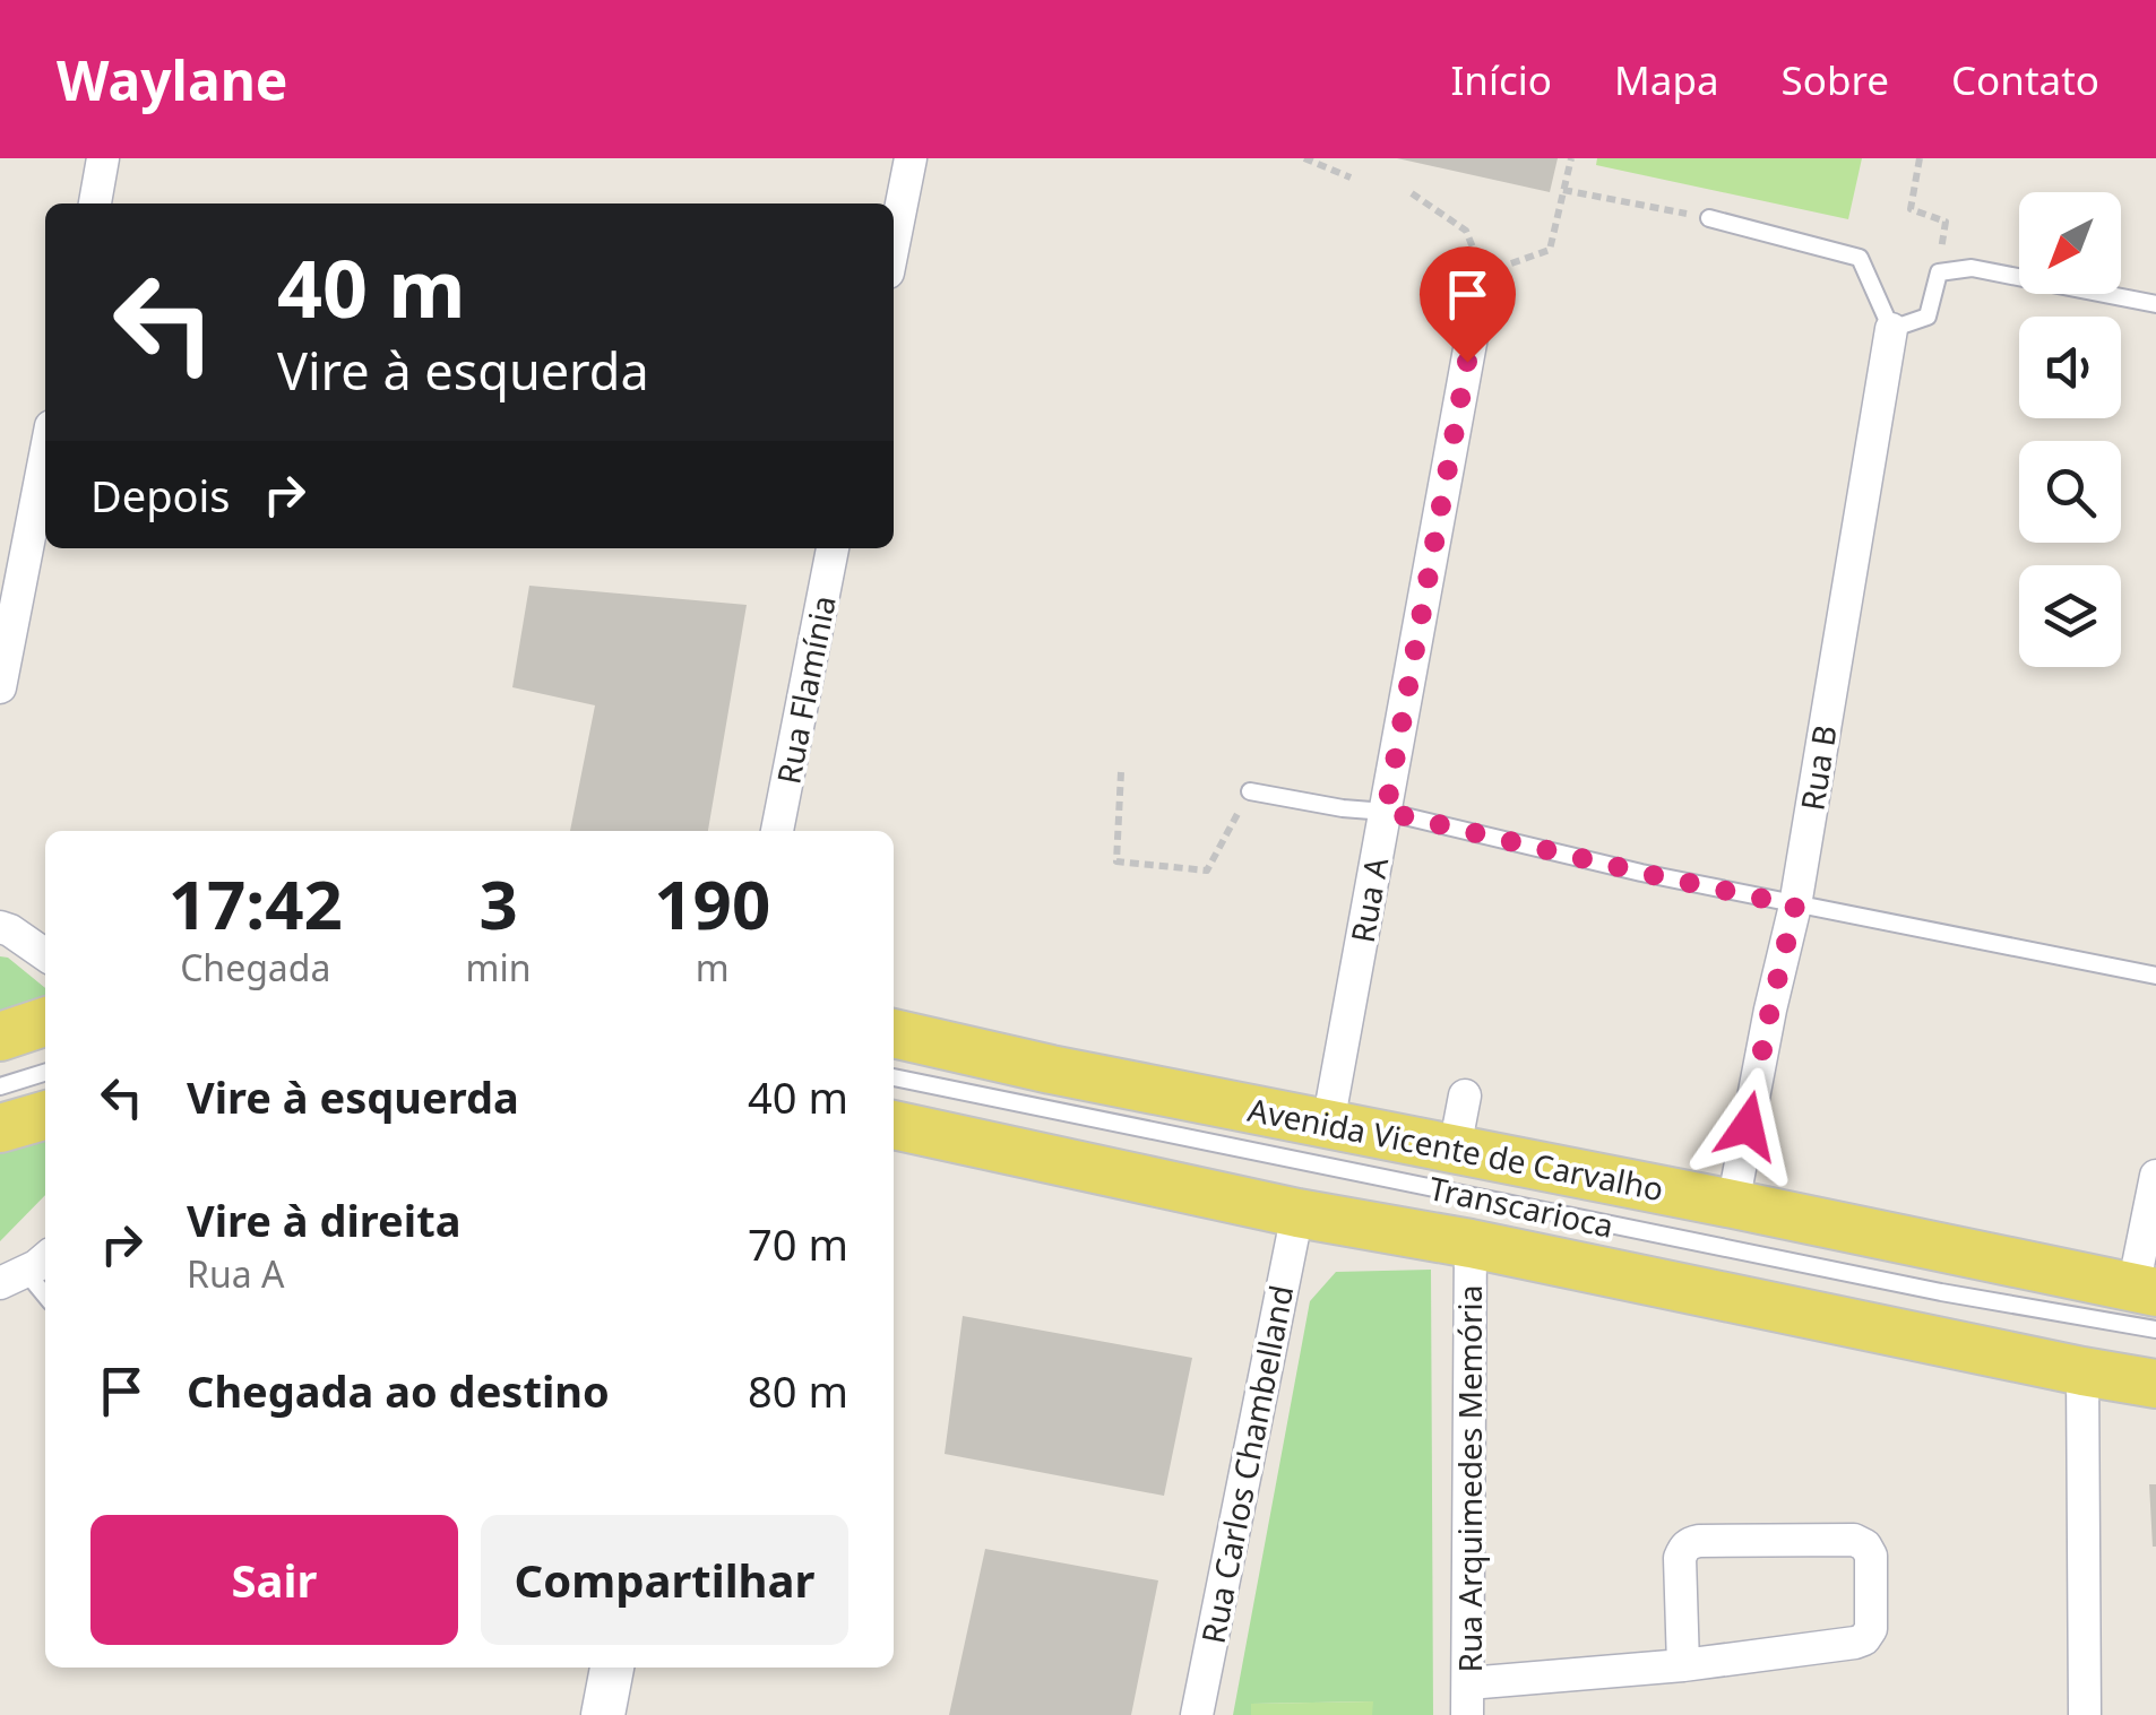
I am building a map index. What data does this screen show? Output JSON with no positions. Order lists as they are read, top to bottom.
{
  "streets": {
    "main road": ["Avenida Vicente de Carvalho"],
    "street": [
      "Rua Flamínia",
      "Rua B",
      "Rua A",
      "Rua Carlos Chambelland",
      "Rua Arquimedes Memória"
    ],
    "lane": ["Transcarioca"]
  },
  "crossings": [
    ["Rua B", "Avenida Vicente de Carvalho"],
    ["Rua A", "Avenida Vicente de Carvalho"],
    ["Avenida Vicente de Carvalho", "Transcarioca"]
  ],
  "north": "bottom left",
  "page": {
    "header": "Waylane",
    "nav": [
      "Início",
      "Mapa",
      "Sobre",
      "Contato"
    ],
    "turn": ["40 m", "Vire à esquerda"],
    "then": "Depois",
    "eta": [
      "17:42",
      "Chegada",
      "3",
      "min",
      "190",
      "m"
    ],
    "list": [
      {
        "name": "Vire à esquerda",
        "value": "40 m"
      },
      {
        "name": "Vire à direita",
        "note": "Rua A",
        "value": "70 m"
      },
      {
        "name": "Chegada ao destino",
        "value": "80 m"
      }
    ],
    "buttons": ["Sair", "Compartilhar"]
  }
}
